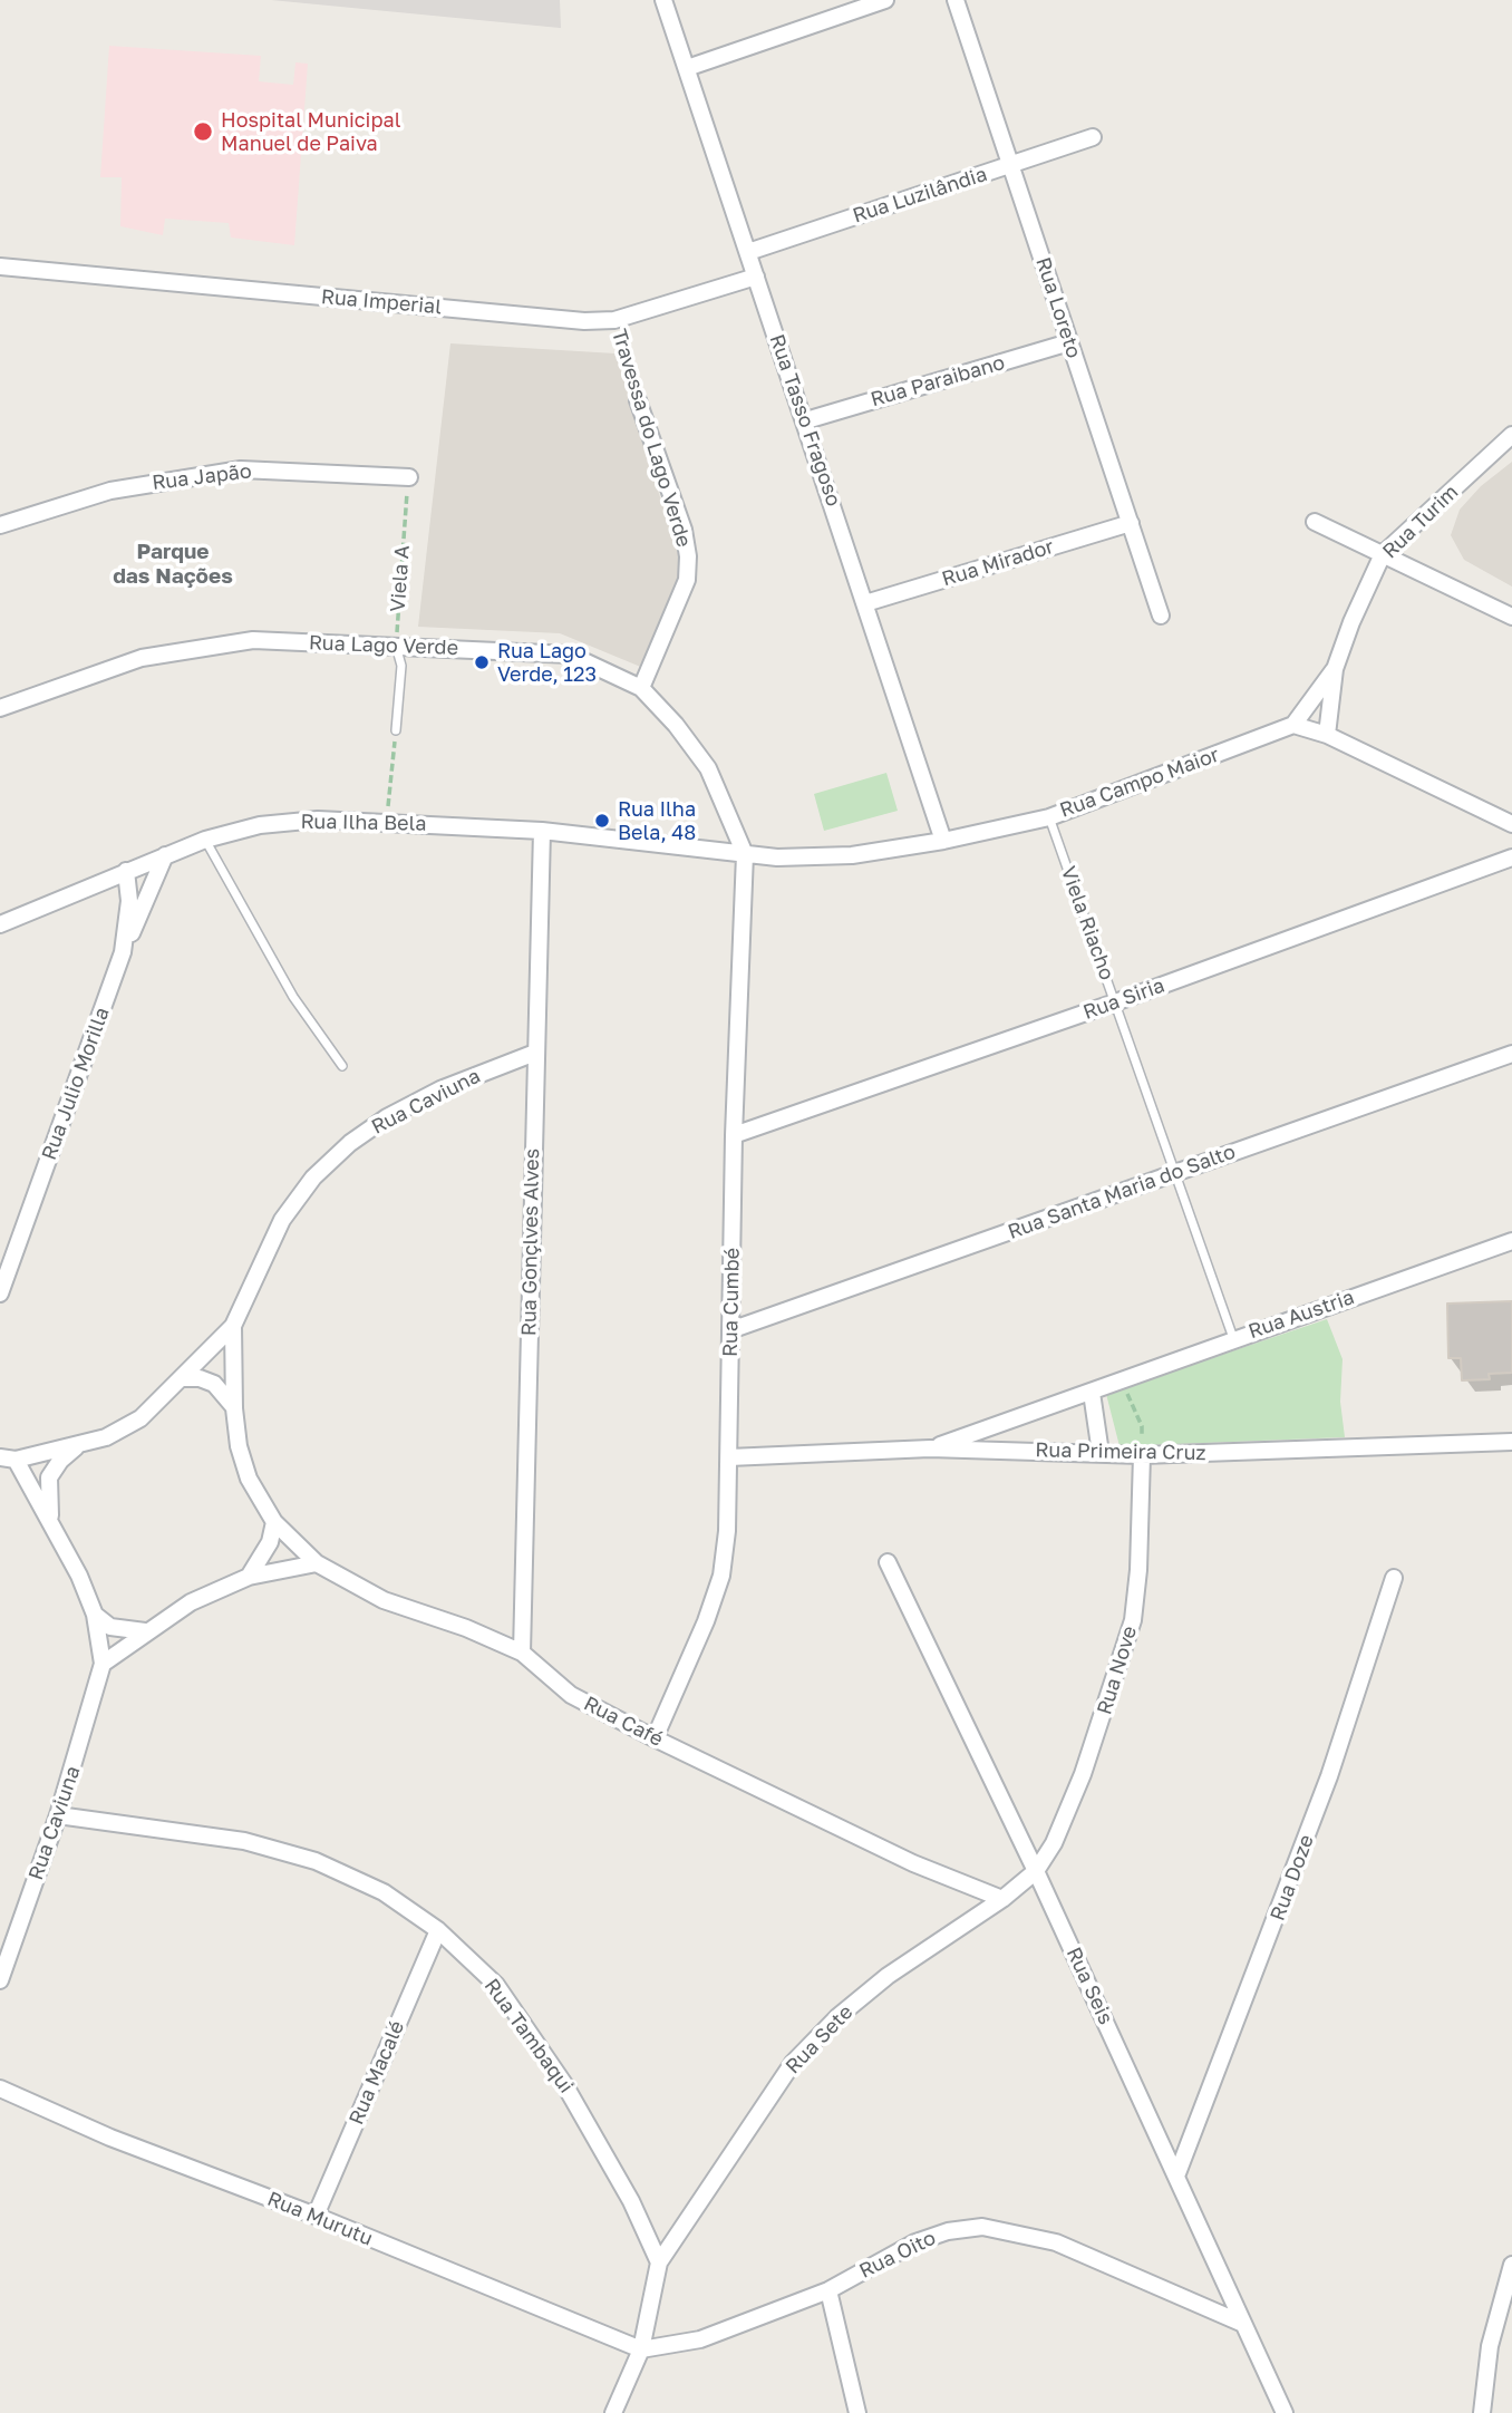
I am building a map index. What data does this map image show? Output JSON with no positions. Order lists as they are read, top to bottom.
{
  "streets": {
    "street": [
      "Rua Luzilândia",
      "Rua Imperial",
      "Rua Loreto",
      "Rua Paraibano",
      "Rua Tasso Fragoso",
      "Travessa do Lago Verde",
      "Rua Japão",
      "Rua Turim",
      "Rua Mirador",
      "Rua Lago Verde",
      "Rua Campo Maior",
      "Rua Ilha Bela",
      "Rua Siria",
      "Rua Julio Morilla",
      "Rua Caviuna",
      "Rua Santa Maria do Salto",
      "Rua Gonçlves Alves",
      "Rua Cumbé",
      "Rua Austria",
      "Rua Primeira Cruz",
      "Rua Nove",
      "Rua Café",
      "Rua Doze",
      "Rua Seis",
      "Rua Tambaqui",
      "Rua Sete",
      "Rua Macalé",
      "Rua Murutu",
      "Rua Oito"
    ],
    "lane": ["Viela Riacho"],
    "path": ["Viela A"]
  },
  "crossings": [
    ["Rua Luzilândia", "Rua Loreto"],
    ["Rua Luzilândia", "Rua Tasso Fragoso"],
    ["Rua Imperial", "Rua Tasso Fragoso"],
    ["Rua Imperial", "Travessa do Lago Verde"],
    ["Rua Loreto", "Rua Paraibano"],
    ["Rua Loreto", "Rua Mirador"],
    ["Rua Paraibano", "Rua Tasso Fragoso"],
    ["Rua Tasso Fragoso", "Rua Mirador"],
    ["Rua Tasso Fragoso", "Rua Campo Maior"],
    ["Travessa do Lago Verde", "Rua Lago Verde"],
    ["Rua Japão", "Viela A"],
    ["Rua Turim", "Rua Campo Maior"],
    ["Viela A", "Rua Lago Verde"],
    ["Rua Lago Verde", "Rua Campo Maior"],
    ["Rua Lago Verde", "Rua Ilha Bela"],
    ["Rua Lago Verde", "Rua Cumbé"],
    ["Rua Campo Maior", "Rua Ilha Bela"],
    ["Rua Campo Maior", "Viela Riacho"],
    ["Rua Campo Maior", "Rua Cumbé"],
    ["Rua Ilha Bela", "Rua Julio Morilla"],
    ["Rua Ilha Bela", "Rua Gonçlves Alves"],
    ["Rua Ilha Bela", "Rua Cumbé"],
    ["Viela Riacho", "Rua Siria"],
    ["Viela Riacho", "Rua Santa Maria do Salto"],
    ["Viela Riacho", "Rua Austria"],
    ["Rua Siria", "Rua Cumbé"],
    ["Rua Caviuna", "Rua Gonçlves Alves"],
    ["Rua Caviuna", "Rua Café"],
    ["Rua Caviuna", "Rua Tambaqui"],
    ["Rua Santa Maria do Salto", "Rua Cumbé"],
    ["Rua Gonçlves Alves", "Rua Café"],
    ["Rua Cumbé", "Rua Primeira Cruz"],
    ["Rua Cumbé", "Rua Café"],
    ["Rua Austria", "Rua Primeira Cruz"],
    ["Rua Primeira Cruz", "Rua Nove"],
    ["Rua Nove", "Rua Seis"],
    ["Rua Nove", "Rua Sete"],
    ["Rua Café", "Rua Sete"],
    ["Rua Doze", "Rua Seis"],
    ["Rua Seis", "Rua Sete"],
    ["Rua Seis", "Rua Oito"],
    ["Rua Tambaqui", "Rua Sete"],
    ["Rua Tambaqui", "Rua Macalé"],
    ["Rua Macalé", "Rua Murutu"],
    ["Rua Murutu", "Rua Oito"]
  ],
  "districts": ["Parque das Nações"],
  "places": ["Hospital Municipal Manuel de Paiva", "Rua Lago Verde, 123", "Rua Ilha Bela, 48"]
}
